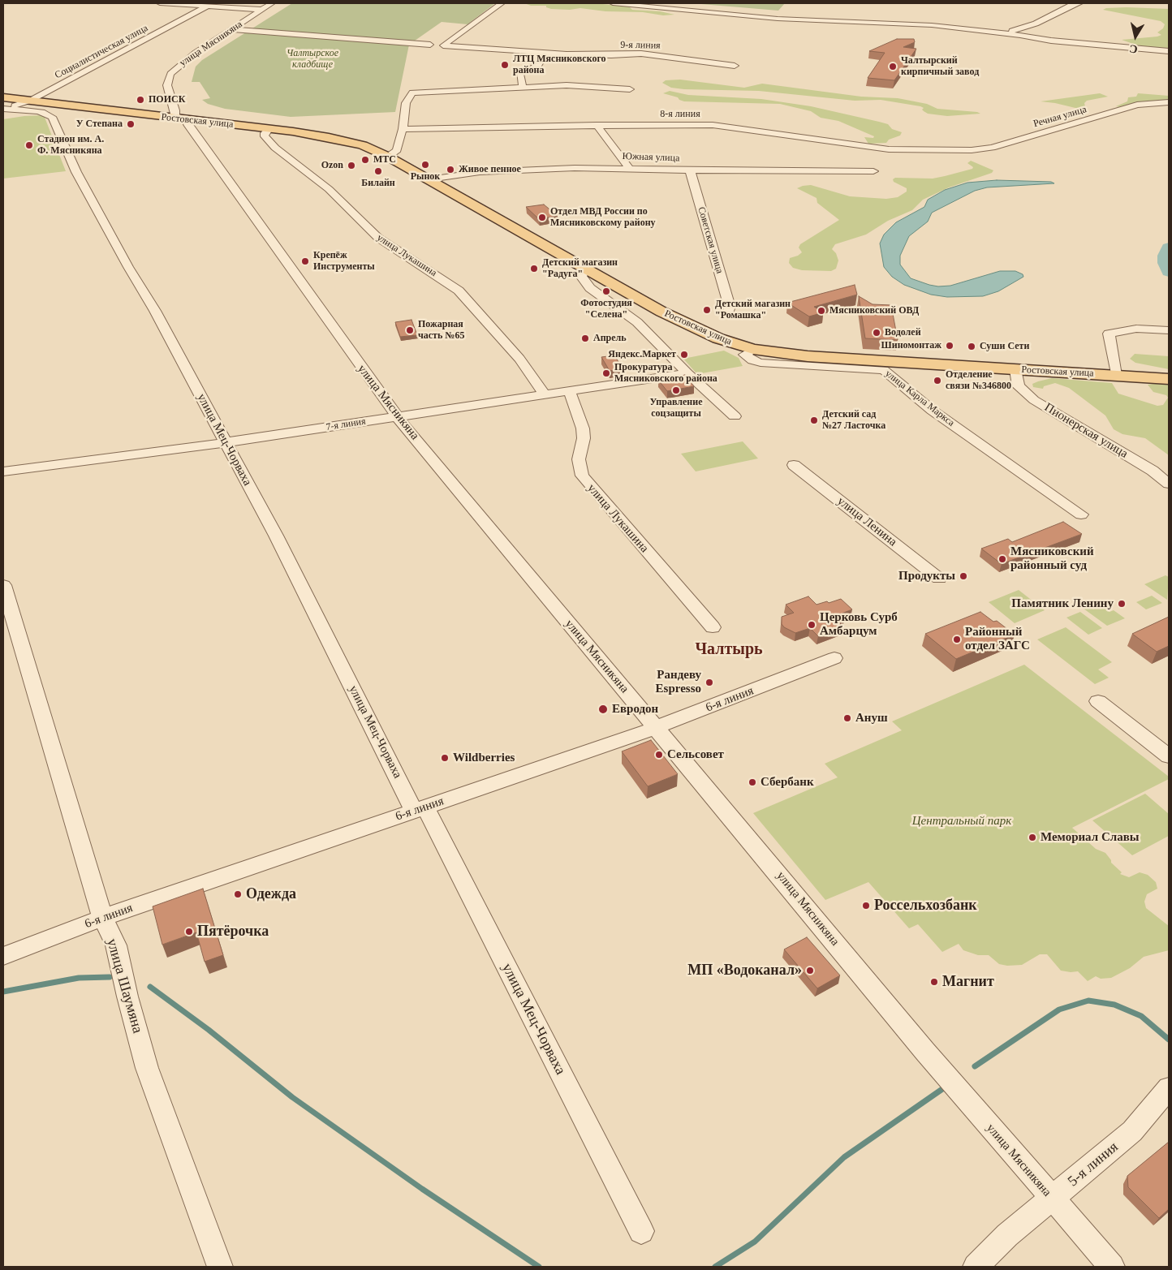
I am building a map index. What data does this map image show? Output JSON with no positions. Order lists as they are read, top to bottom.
{
  "streets": {
    "main road": ["Ростовская улица"],
    "street": [
      "улица Мясникяна",
      "9-я линия",
      "Социалистическая улица",
      "8-я линия",
      "Речная улица",
      "Южная улица",
      "Советская улица",
      "улица Лукашина",
      "улица Карла Маркса",
      "7-я линия",
      "Пионерская улица",
      "улица Мец-Чорваха",
      "улица Ленина",
      "6-я линия",
      "улица Шаумяна",
      "5-я линия"
    ]
  },
  "crossings": [
    ["улица Мясникяна", "Ростовская улица"],
    ["улица Мясникяна", "7-я линия"],
    ["улица Мясникяна", "6-я линия"],
    ["улица Мясникяна", "5-я линия"],
    ["Социалистическая улица", "Ростовская улица"],
    ["Социалистическая улица", "улица Мец-Чорваха"],
    ["8-я линия", "Речная улица"],
    ["Ростовская улица", "Южная улица"],
    ["Ростовская улица", "улица Лукашина"],
    ["Ростовская улица", "улица Карла Маркса"],
    ["Ростовская улица", "Пионерская улица"],
    ["Южная улица", "Советская улица"],
    ["улица Лукашина", "7-я линия"],
    ["7-я линия", "улица Мец-Чорваха"],
    ["улица Мец-Чорваха", "6-я линия"],
    ["6-я линия", "улица Шаумяна"]
  ],
  "districts": ["Чалтырь"],
  "parks": ["Чалтырское кладбище", "Центральный парк"],
  "places": [
    "ЛТЦ Мясниковского района",
    "Чалтырский кирпичный завод",
    "ПОИСК",
    "У Степана",
    "Стадион им. А. Ф. Мясникяна",
    "МТС",
    "Рынок",
    "Ozon",
    "Живое пенное",
    "Билайн",
    "Отдел МВД России по Мясниковскому району",
    "Крепёж Инструменты",
    "Детский магазин \"Радуга\"",
    "Фотостудия \"Селена\"",
    "Детский магазин \"Ромашка\"",
    "Мясниковский ОВД",
    "Пожарная часть №65",
    "Водолей",
    "Апрель",
    "Шиномонтаж",
    "Суши Сети",
    "Яндекс.Маркет",
    "Прокуратура Мясниковского района",
    "Отделение связи №346800",
    "Управление соцзащиты",
    "Детский сад №27 Ласточка",
    "Мясниковский районный суд",
    "Продукты",
    "Памятник Ленину",
    "Церковь Сурб Амбарцум",
    "Районный отдел ЗАГС",
    "Рандеву Espresso",
    "Евродон",
    "Ануш",
    "Сельсовет",
    "Wildberries",
    "Сбербанк",
    "Мемориал Славы",
    "Одежда",
    "Россельхозбанк",
    "Пятёрочка",
    "МП «Водоканал»",
    "Магнит"
  ],
  "north": "bottom"
}
